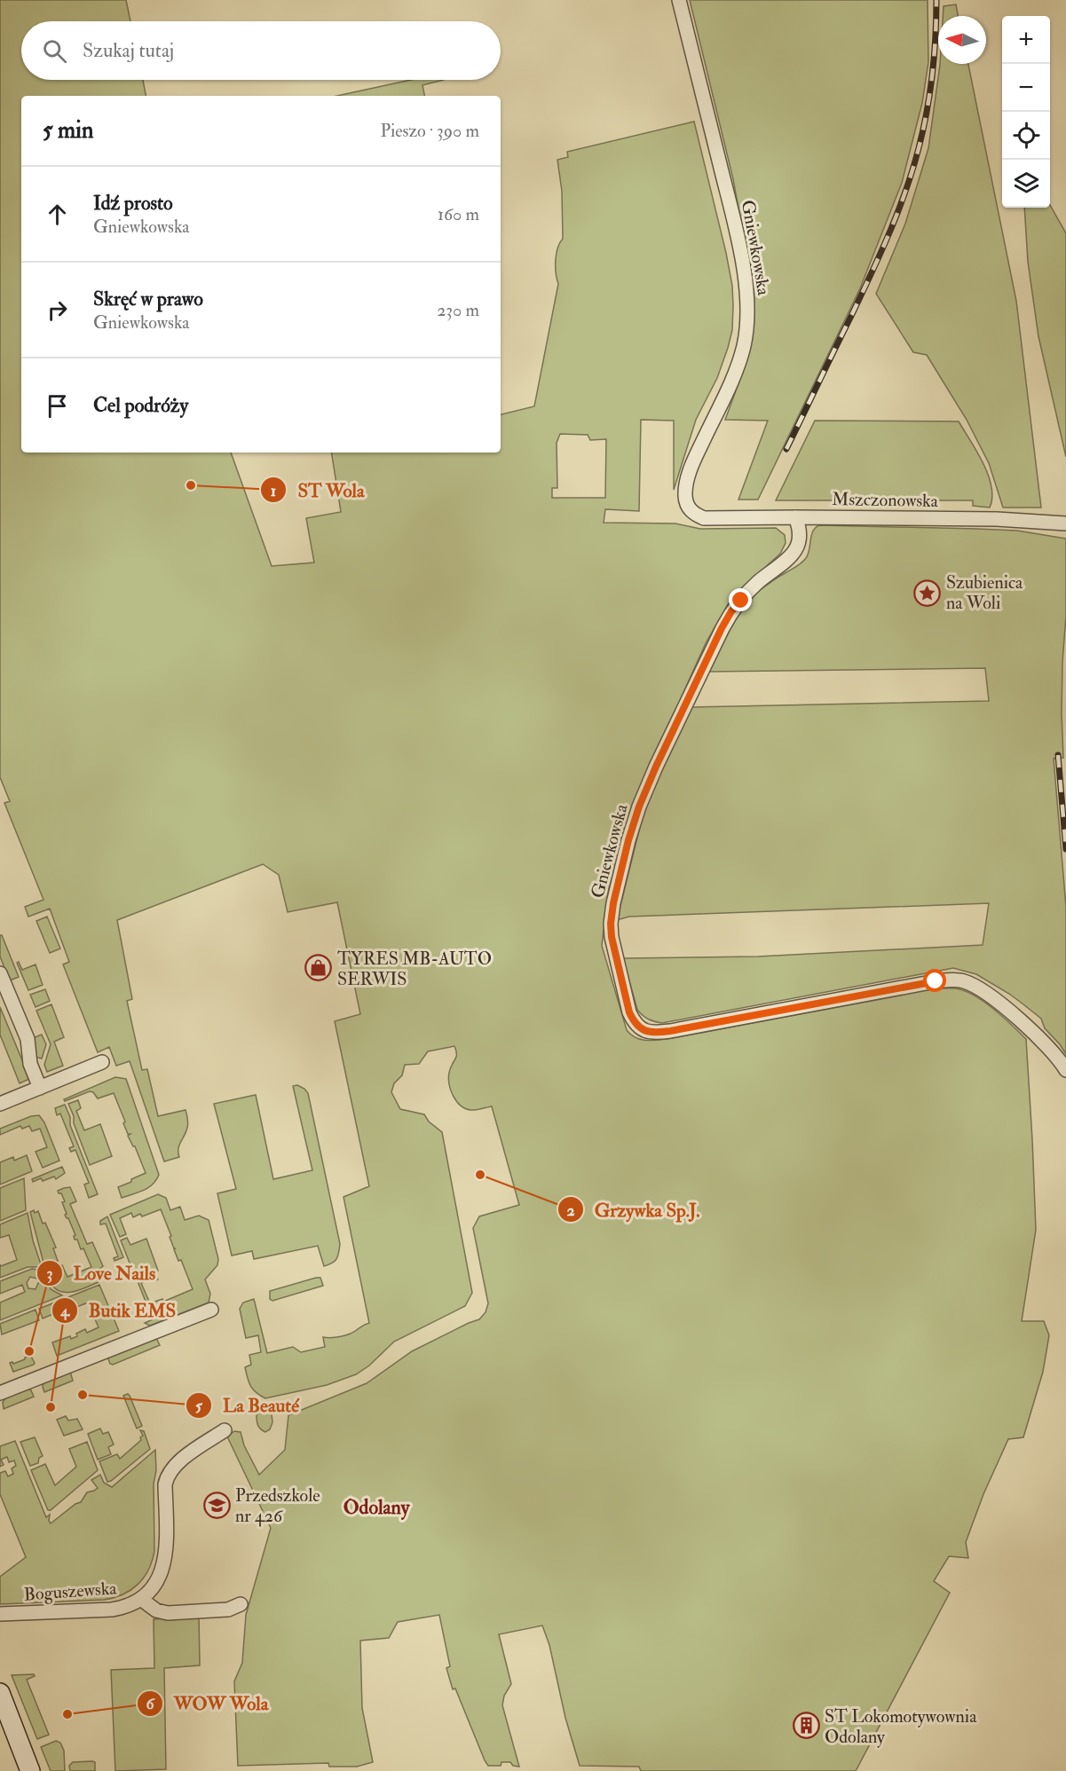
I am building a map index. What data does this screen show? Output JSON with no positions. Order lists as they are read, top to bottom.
{
  "streets": {
    "street": ["Gniewkowska", "Mszczonowska", "Boguszewska"]
  },
  "crossings": [
    ["Gniewkowska", "Mszczonowska"]
  ],
  "districts": ["Odolany"],
  "places": {
    "other": [
      "ST Wola",
      "Grzywka Sp.J.",
      "Love Nails",
      "La Beauté",
      "Butik EMS",
      "WOW Wola"
    ],
    "place": ["Szubienica na Woli"],
    "shop": ["TYRES MB-AUTO SERWIS"],
    "school or university": ["Przedszkole nr 426"],
    "building": ["ST Lokomotywownia Odolany"]
  },
  "north": "left",
  "page": {
    "map_buttons": ["+", "−"],
    "search": "Szukaj tutaj",
    "heading": ["5 min", "Pieszo · 390 m"],
    "list": [
      ["Idź prosto", "Gniewkowska", "160 m"],
      ["Skręć w prawo", "Gniewkowska", "230 m"],
      "Cel podróży"
    ]
  }
}
